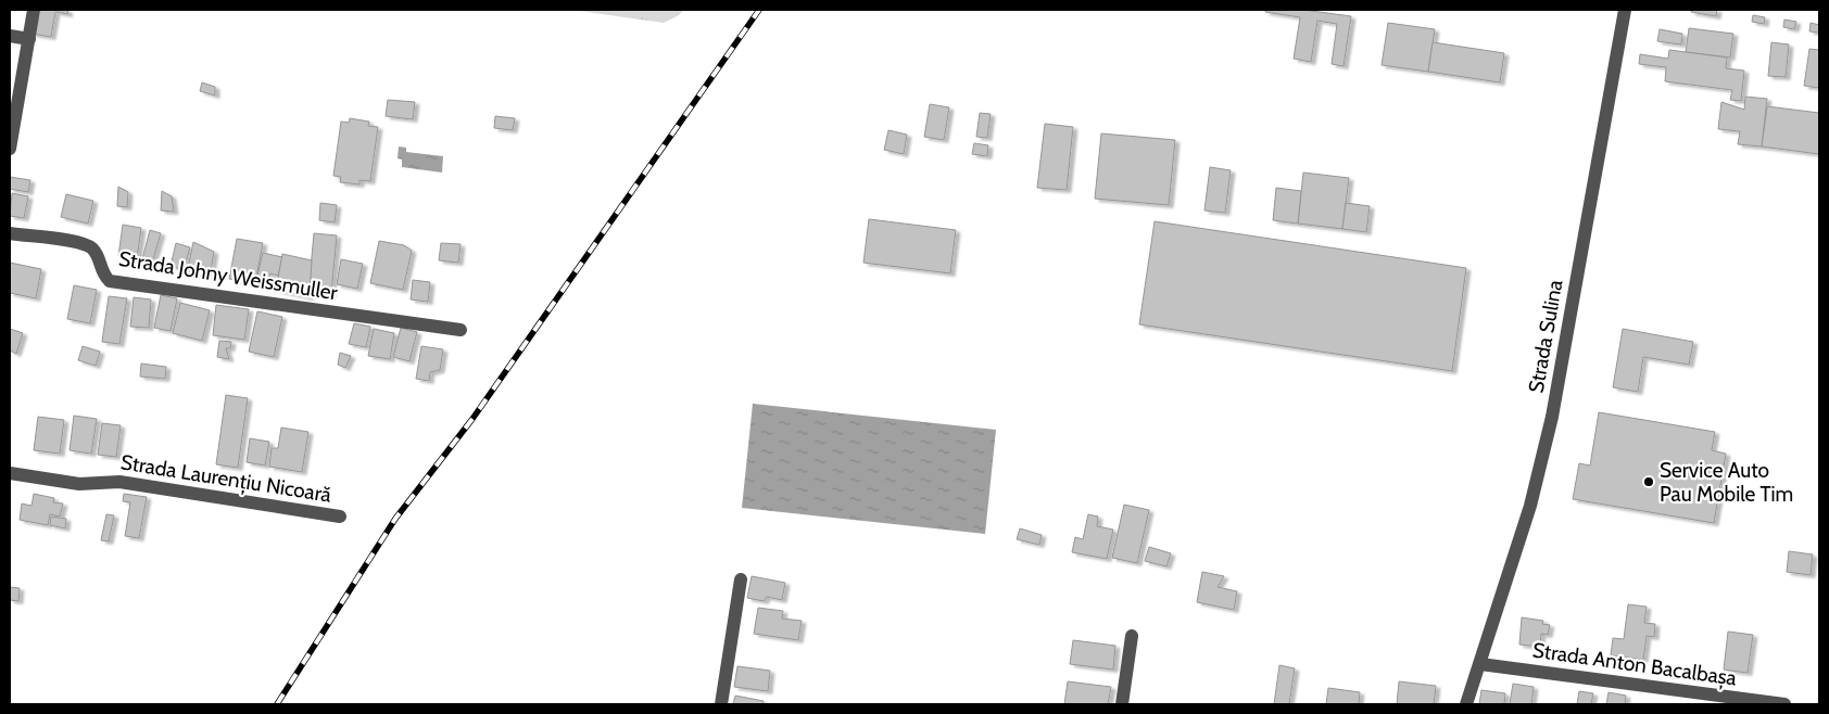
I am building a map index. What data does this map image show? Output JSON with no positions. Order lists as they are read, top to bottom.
{
  "streets": {
    "street": [
      "Strada Johny Weissmuller",
      "Strada Sulina",
      "Strada Laurențiu Nicoară",
      "Strada Anton Bacalbașa"
    ]
  },
  "crossings": [
    ["Strada Sulina", "Strada Anton Bacalbașa"]
  ],
  "places": ["Service Auto Pau Mobile Tim"]
}
